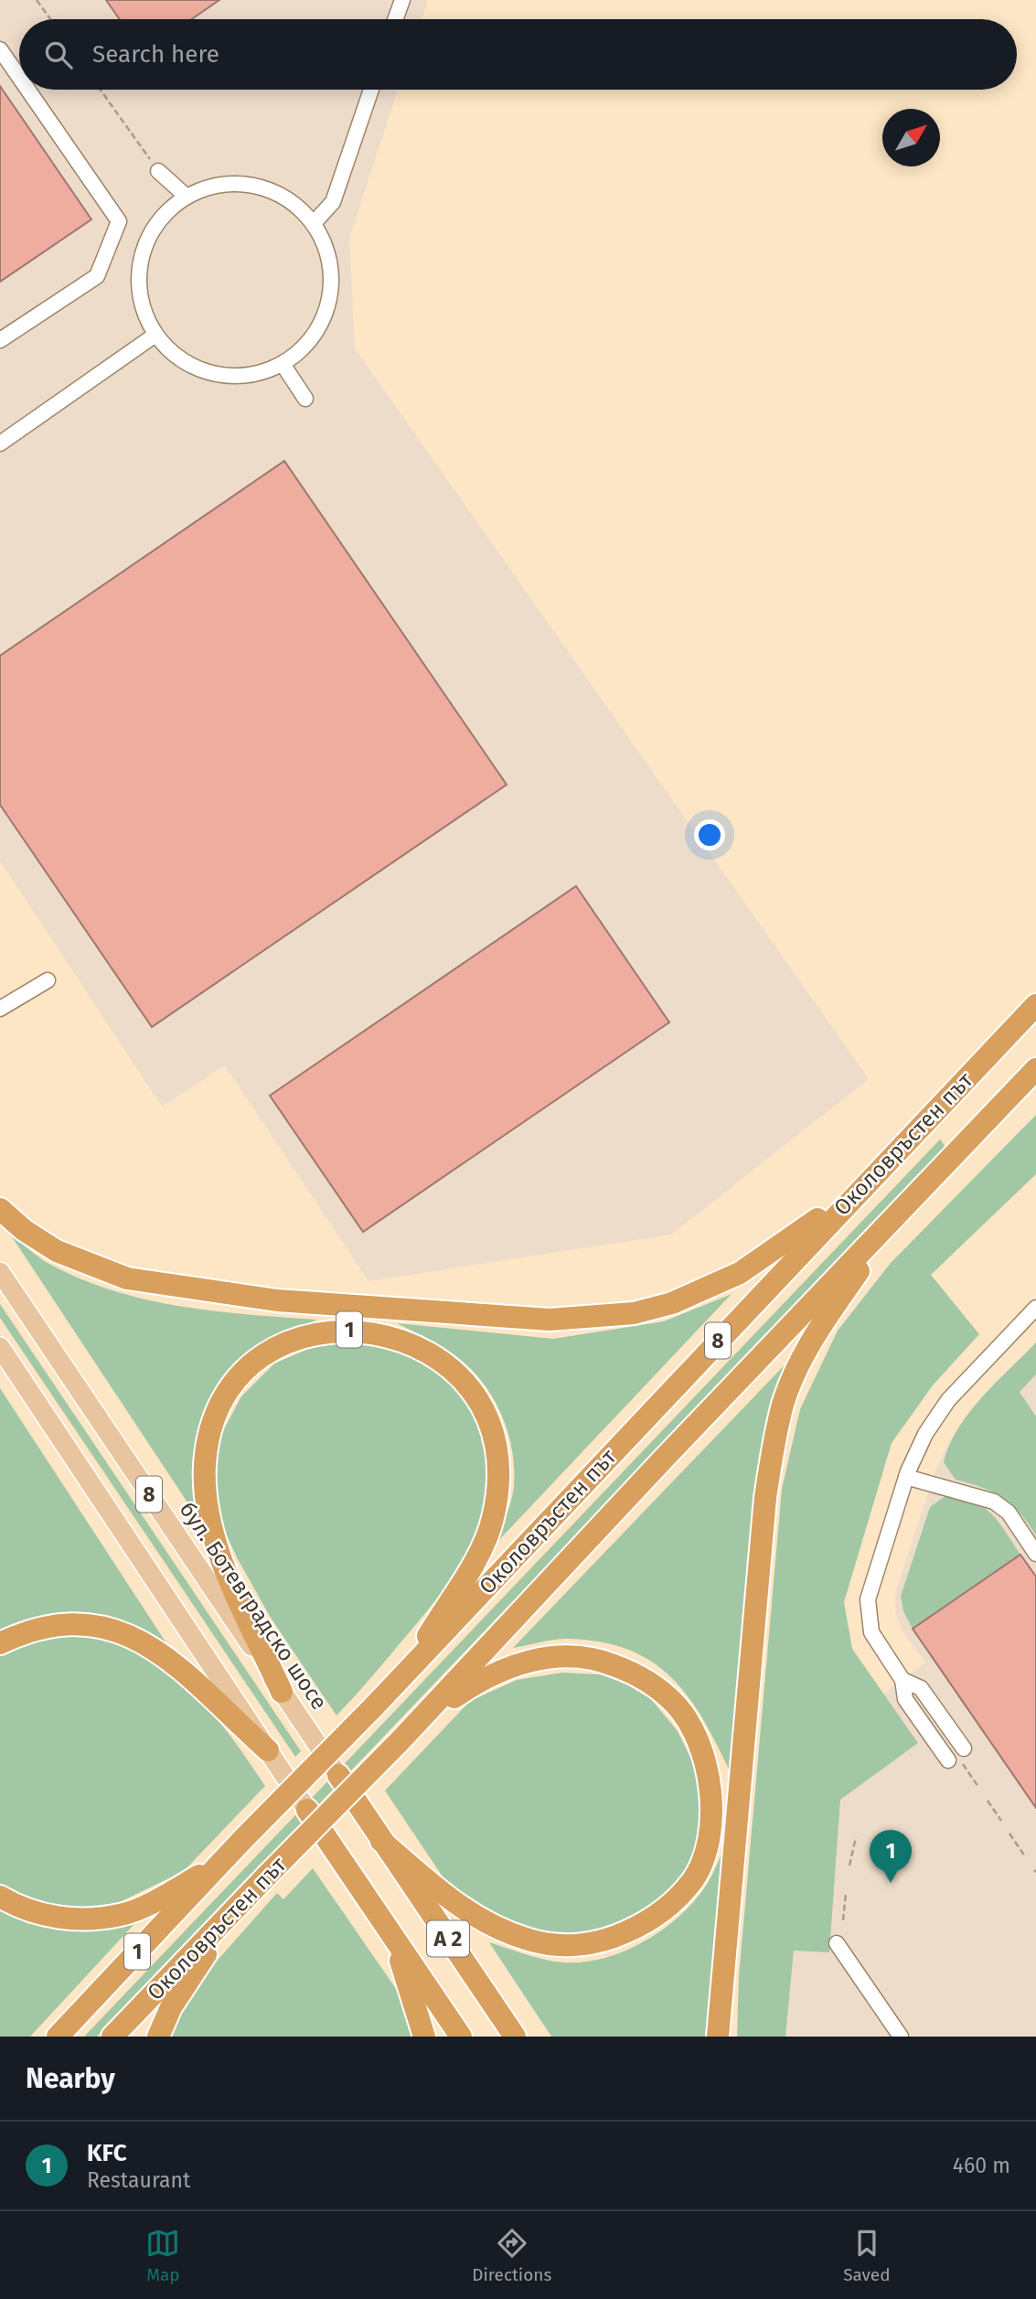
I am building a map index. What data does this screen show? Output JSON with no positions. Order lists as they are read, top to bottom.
{
  "streets": {
    "highway": [
      "Околовръстен път",
      "1",
      "8",
      "A 2"
    ],
    "main road": ["бул. Ботевградско шосе"]
  },
  "crossings": [
    ["Околовръстен път", "1"],
    ["Околовръстен път", "8"],
    ["1", "бул. Ботевградско шосе"],
    ["8", "A 2"],
    ["бул. Ботевградско шосе", "A 2"]
  ],
  "north": "top right",
  "page": {
    "search": "Search here",
    "pins": "1",
    "heading": "Nearby",
    "list": [
      {
        "mark": "1",
        "name": "KFC",
        "note": "Restaurant",
        "value": "460 m"
      }
    ],
    "nav": ["Map", "Directions", "Saved"]
  }
}
